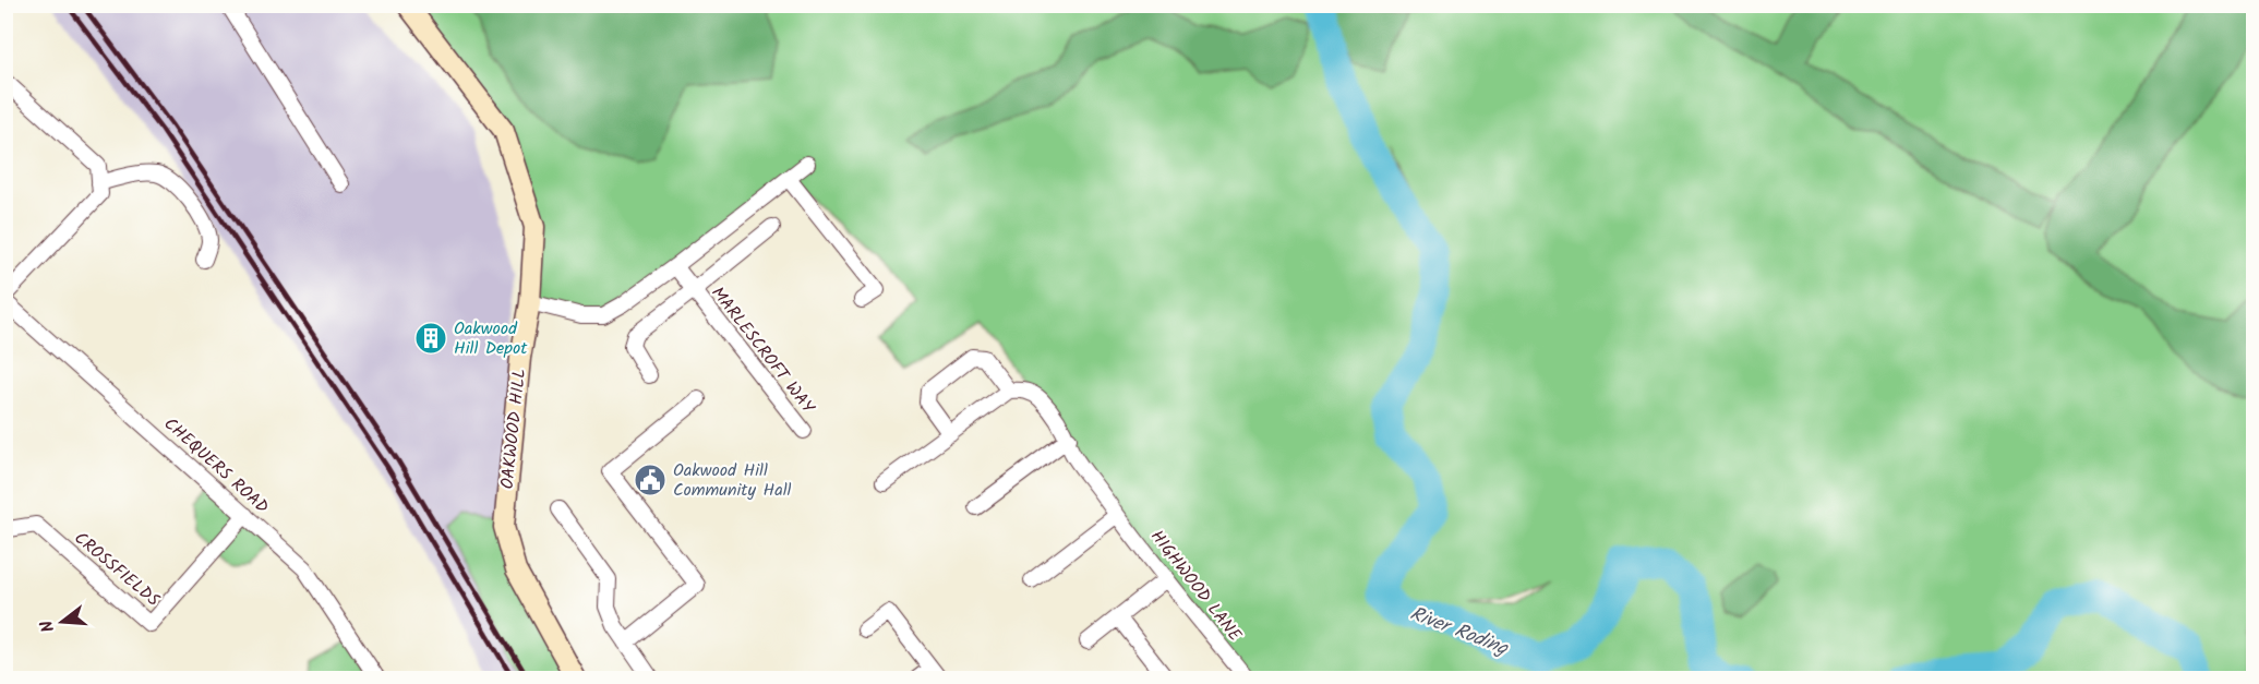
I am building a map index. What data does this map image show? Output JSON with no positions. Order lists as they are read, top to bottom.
{
  "streets": {
    "street": [
      "MARLESCROFT WAY",
      "OAKWOOD HILL",
      "CHEQUERS ROAD",
      "CROSSFIELDS",
      "HIGHWOOD LANE"
    ]
  },
  "crossings": [
    ["CHEQUERS ROAD", "CROSSFIELDS"]
  ],
  "water": ["River Roding"],
  "places": {
    "building": ["Oakwood Hill Depot"],
    "public building": ["Oakwood Hill Community Hall"]
  },
  "north": "left"
}
